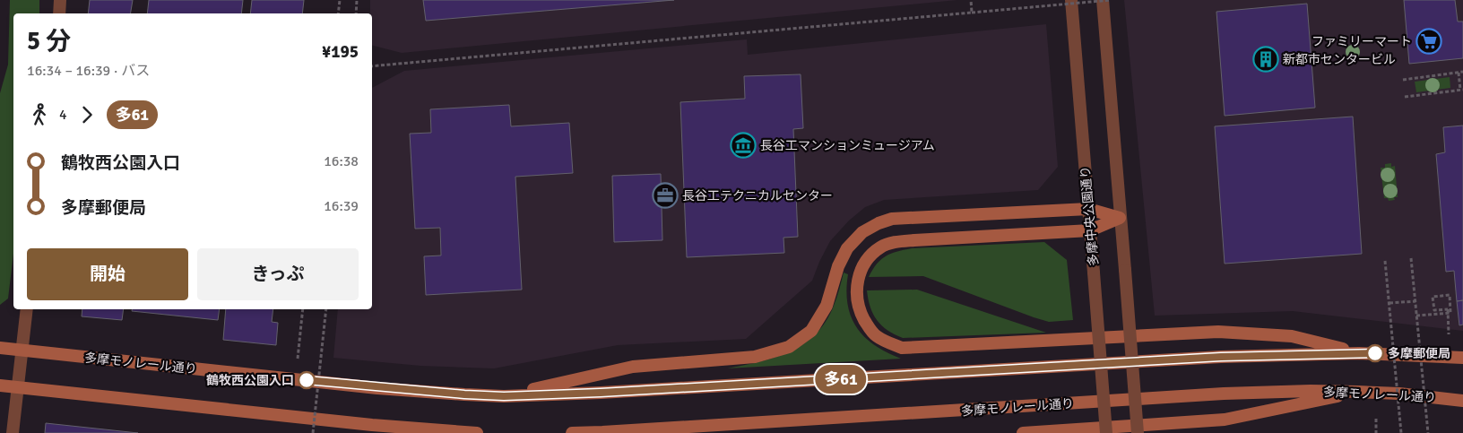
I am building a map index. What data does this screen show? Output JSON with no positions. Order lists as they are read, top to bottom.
{
  "streets": {
    "main road": ["多摩モノレール通り"],
    "street": ["多摩中央公園通り"]
  },
  "places": {
    "supermarket": ["ファミリーマート"],
    "building": ["新都市センタービル"],
    "museum": ["長谷工マンションミュージアム"],
    "office": ["長谷工テクニカルセンター"],
    "other": ["多摩郵便局", "鶴牧西公園入口"]
  },
  "lines": ["bus line 多61"],
  "page": {
    "on_map": "多61",
    "heading": ["5 分", "16:34 – 16:39 · バス", "¥195"],
    "legs": ["4", "多61"],
    "list": [
      {
        "name": "鶴牧西公園入口",
        "value": "16:38"
      },
      {
        "name": "多摩郵便局",
        "value": "16:39"
      }
    ],
    "buttons": ["開始", "きっぷ"]
  }
}
